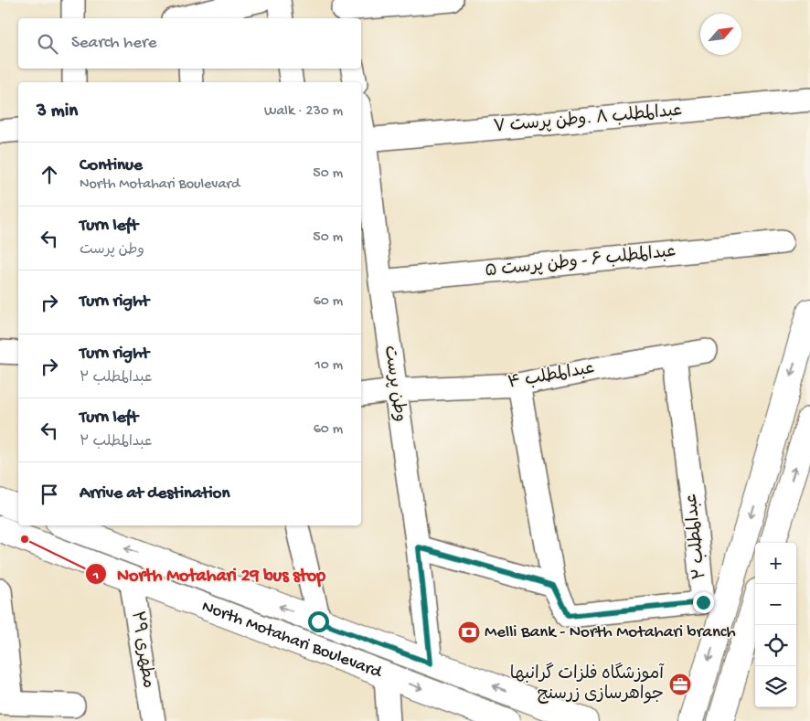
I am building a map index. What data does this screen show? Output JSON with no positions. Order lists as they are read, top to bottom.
{
  "streets": {
    "main road": ["North Motahari Boulevard"],
    "street": [
      "عبدالمطلب ۸ .وطن پرست ۷",
      "عبدالمطلب ۶ - وطن پرست ۵",
      "عبدالمطلب ۴",
      "وطن پرست",
      "عبدالمطلب ۲",
      "مطهری ۲۹"
    ]
  },
  "crossings": [
    ["عبدالمطلب ۸ .وطن پرست ۷", "وطن پرست"],
    ["عبدالمطلب ۶ - وطن پرست ۵", "وطن پرست"],
    ["عبدالمطلب ۴", "وطن پرست"],
    ["عبدالمطلب ۴", "عبدالمطلب ۲"],
    ["وطن پرست", "North Motahari Boulevard"],
    ["North Motahari Boulevard", "مطهری ۲۹"]
  ],
  "places": {
    "other": ["North Motahari 29 bus stop"],
    "bank": ["Melli Bank - North Motahari branch"],
    "office": ["آموزشگاه فلزات گرانبها جواهرسازی زرسنج"]
  },
  "north": "top right",
  "page": {
    "search": "Search here",
    "heading": ["3 min", "Walk · 230 m"],
    "list": [
      ["Continue", "North Motahari Boulevard", "50 m"],
      ["Turn left", "وطن پرست", "50 m"],
      ["Turn right", "60 m"],
      ["Turn right", "عبدالمطلب ۲", "10 m"],
      ["Turn left", "عبدالمطلب ۲", "60 m"],
      "Arrive at destination"
    ],
    "map_buttons": ["+", "−"]
  }
}
